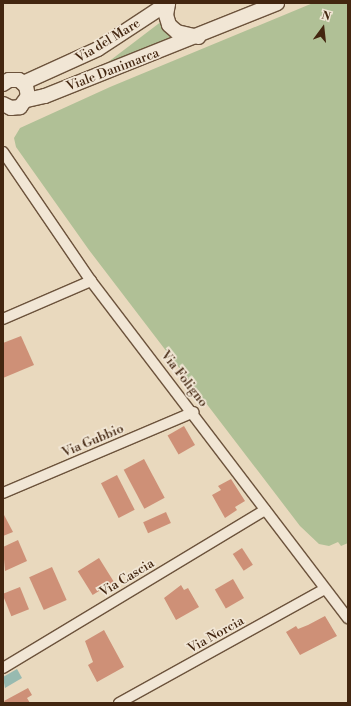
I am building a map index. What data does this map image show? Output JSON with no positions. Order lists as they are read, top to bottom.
{
  "streets": {
    "main road": ["Via del Mare", "Viale Danimarca"],
    "street": [
      "Via Foligno",
      "Via Gubbio",
      "Via Cascia",
      "Via Norcia"
    ]
  },
  "crossings": [
    ["Via Foligno", "Via Gubbio"],
    ["Via Foligno", "Via Cascia"],
    ["Via Foligno", "Via Norcia"]
  ],
  "north": "top"
}
